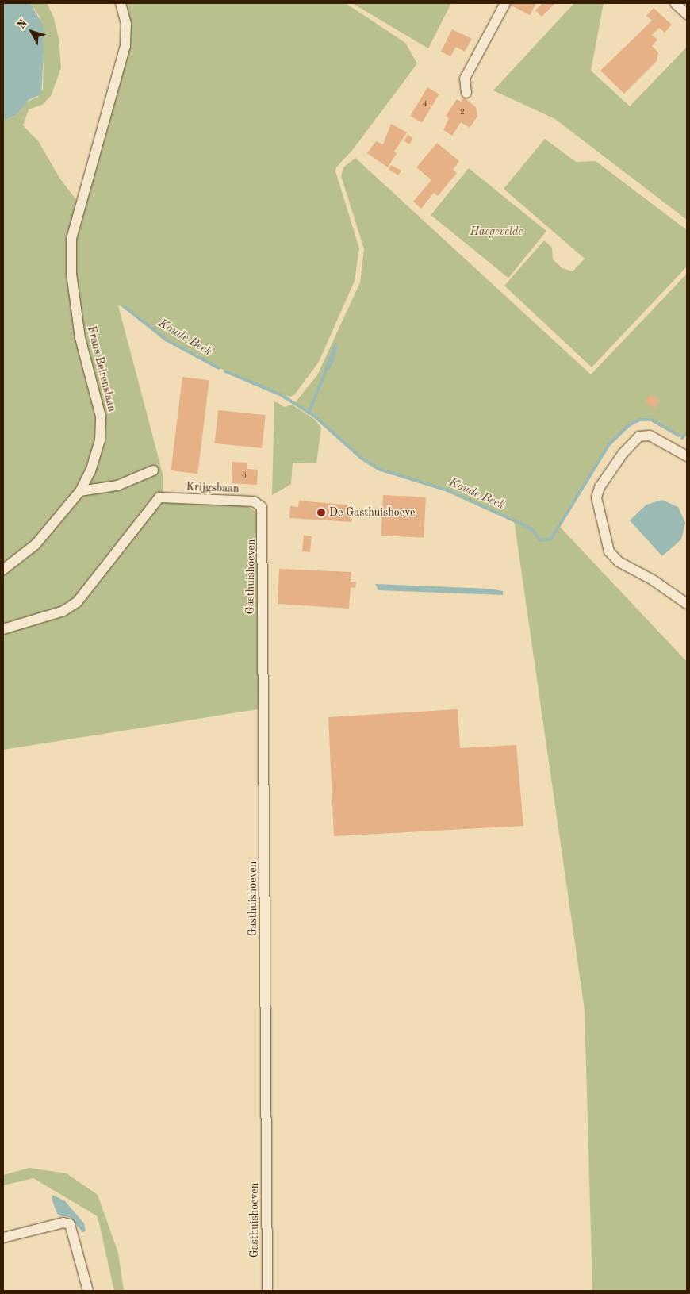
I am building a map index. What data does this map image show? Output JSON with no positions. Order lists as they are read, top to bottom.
{
  "streets": {
    "street": ["Frans Beirenslaan", "Krijgsbaan", "Gasthuishoeven"]
  },
  "crossings": [
    ["Krijgsbaan", "Gasthuishoeven"]
  ],
  "water": ["Koude Beek"],
  "parks": ["Haegevelde"],
  "places": ["De Gasthuishoeve"],
  "house_numbers": ["4", "2", "6"],
  "north": "top left"
}
